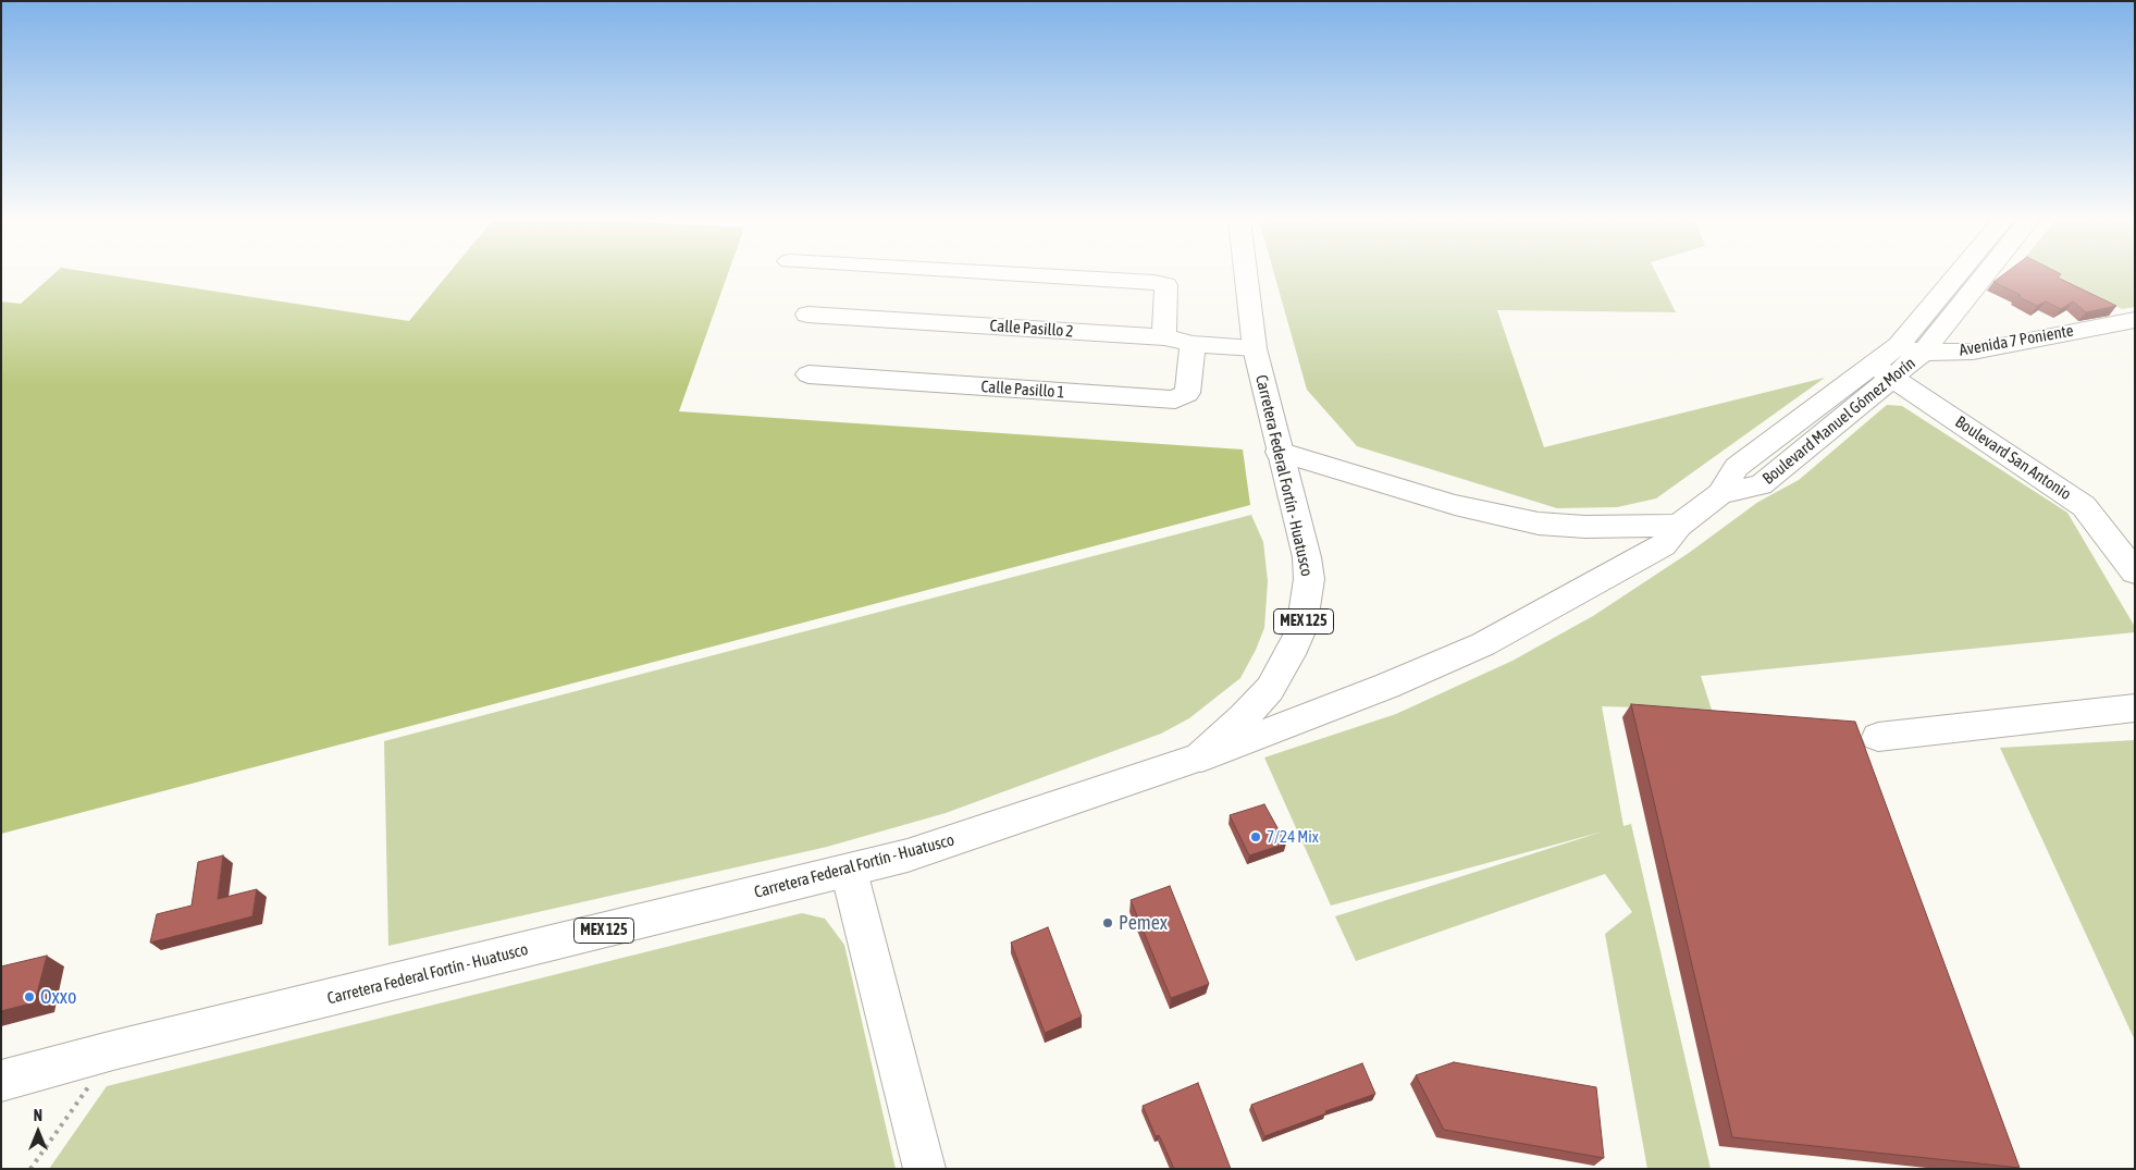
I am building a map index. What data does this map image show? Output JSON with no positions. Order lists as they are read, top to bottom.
{
  "streets": {
    "street": [
      "Calle Pasillo 2",
      "Avenida 7 Poniente",
      "Calle Pasillo 1",
      "Boulevard Manuel Gómez Morín",
      "Boulevard San Antonio",
      "Carretera Federal Fortín - Huatusco",
      "MEX 125"
    ]
  },
  "crossings": [
    ["Calle Pasillo 2", "Calle Pasillo 1"],
    ["Calle Pasillo 2", "Carretera Federal Fortín - Huatusco"],
    ["Avenida 7 Poniente", "Boulevard Manuel Gómez Morín"],
    ["Avenida 7 Poniente", "Boulevard San Antonio"],
    ["Boulevard Manuel Gómez Morín", "Boulevard San Antonio"]
  ],
  "places": ["7/24 Mix", "Pemex", "Oxxo"],
  "north": "top"
}
